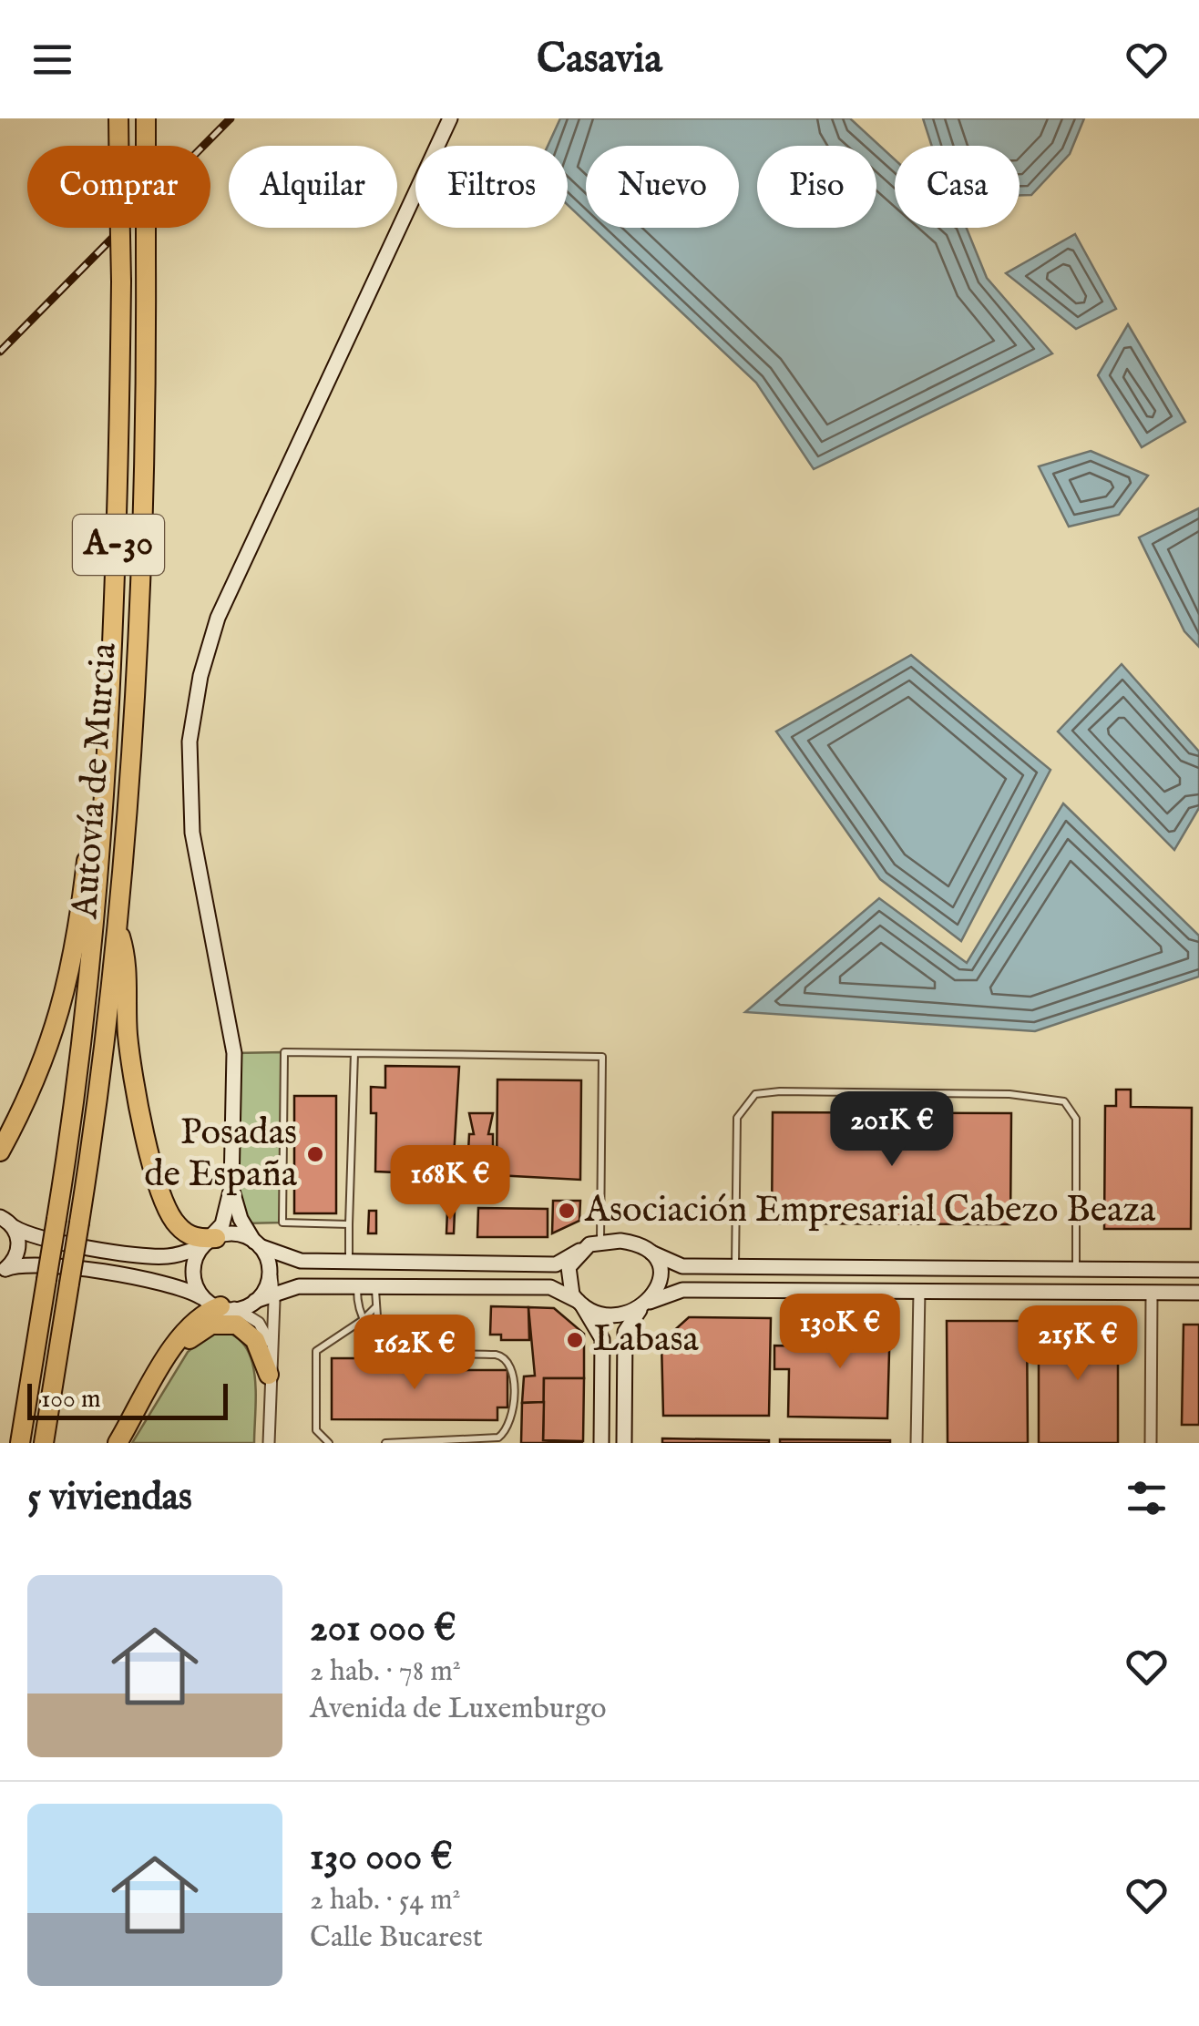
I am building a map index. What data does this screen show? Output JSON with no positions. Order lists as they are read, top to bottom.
{
  "streets": {
    "highway": ["A-30", "Autovía de Murcia"]
  },
  "places": ["Posadas de España", "Asociación Empresarial Cabezo Beaza", "Labasa"],
  "scale_bar": "100 m",
  "page": {
    "header": "Casavia",
    "chip": [
      "Comprar",
      "Alquilar",
      "Filtros",
      "Nuevo",
      "Piso",
      "Casa"
    ],
    "price": [
      "201K €",
      "168K €",
      "130K €",
      "215K €",
      "162K €"
    ],
    "scale": "100 m",
    "heading": "5 viviendas",
    "list": [
      {
        "name": "201 000 €",
        "note": "2 hab. · 78 m² · Avenida de Luxemburgo"
      },
      {
        "name": "130 000 €",
        "note": "2 hab. · 54 m² · Calle Bucarest"
      }
    ]
  }
}
